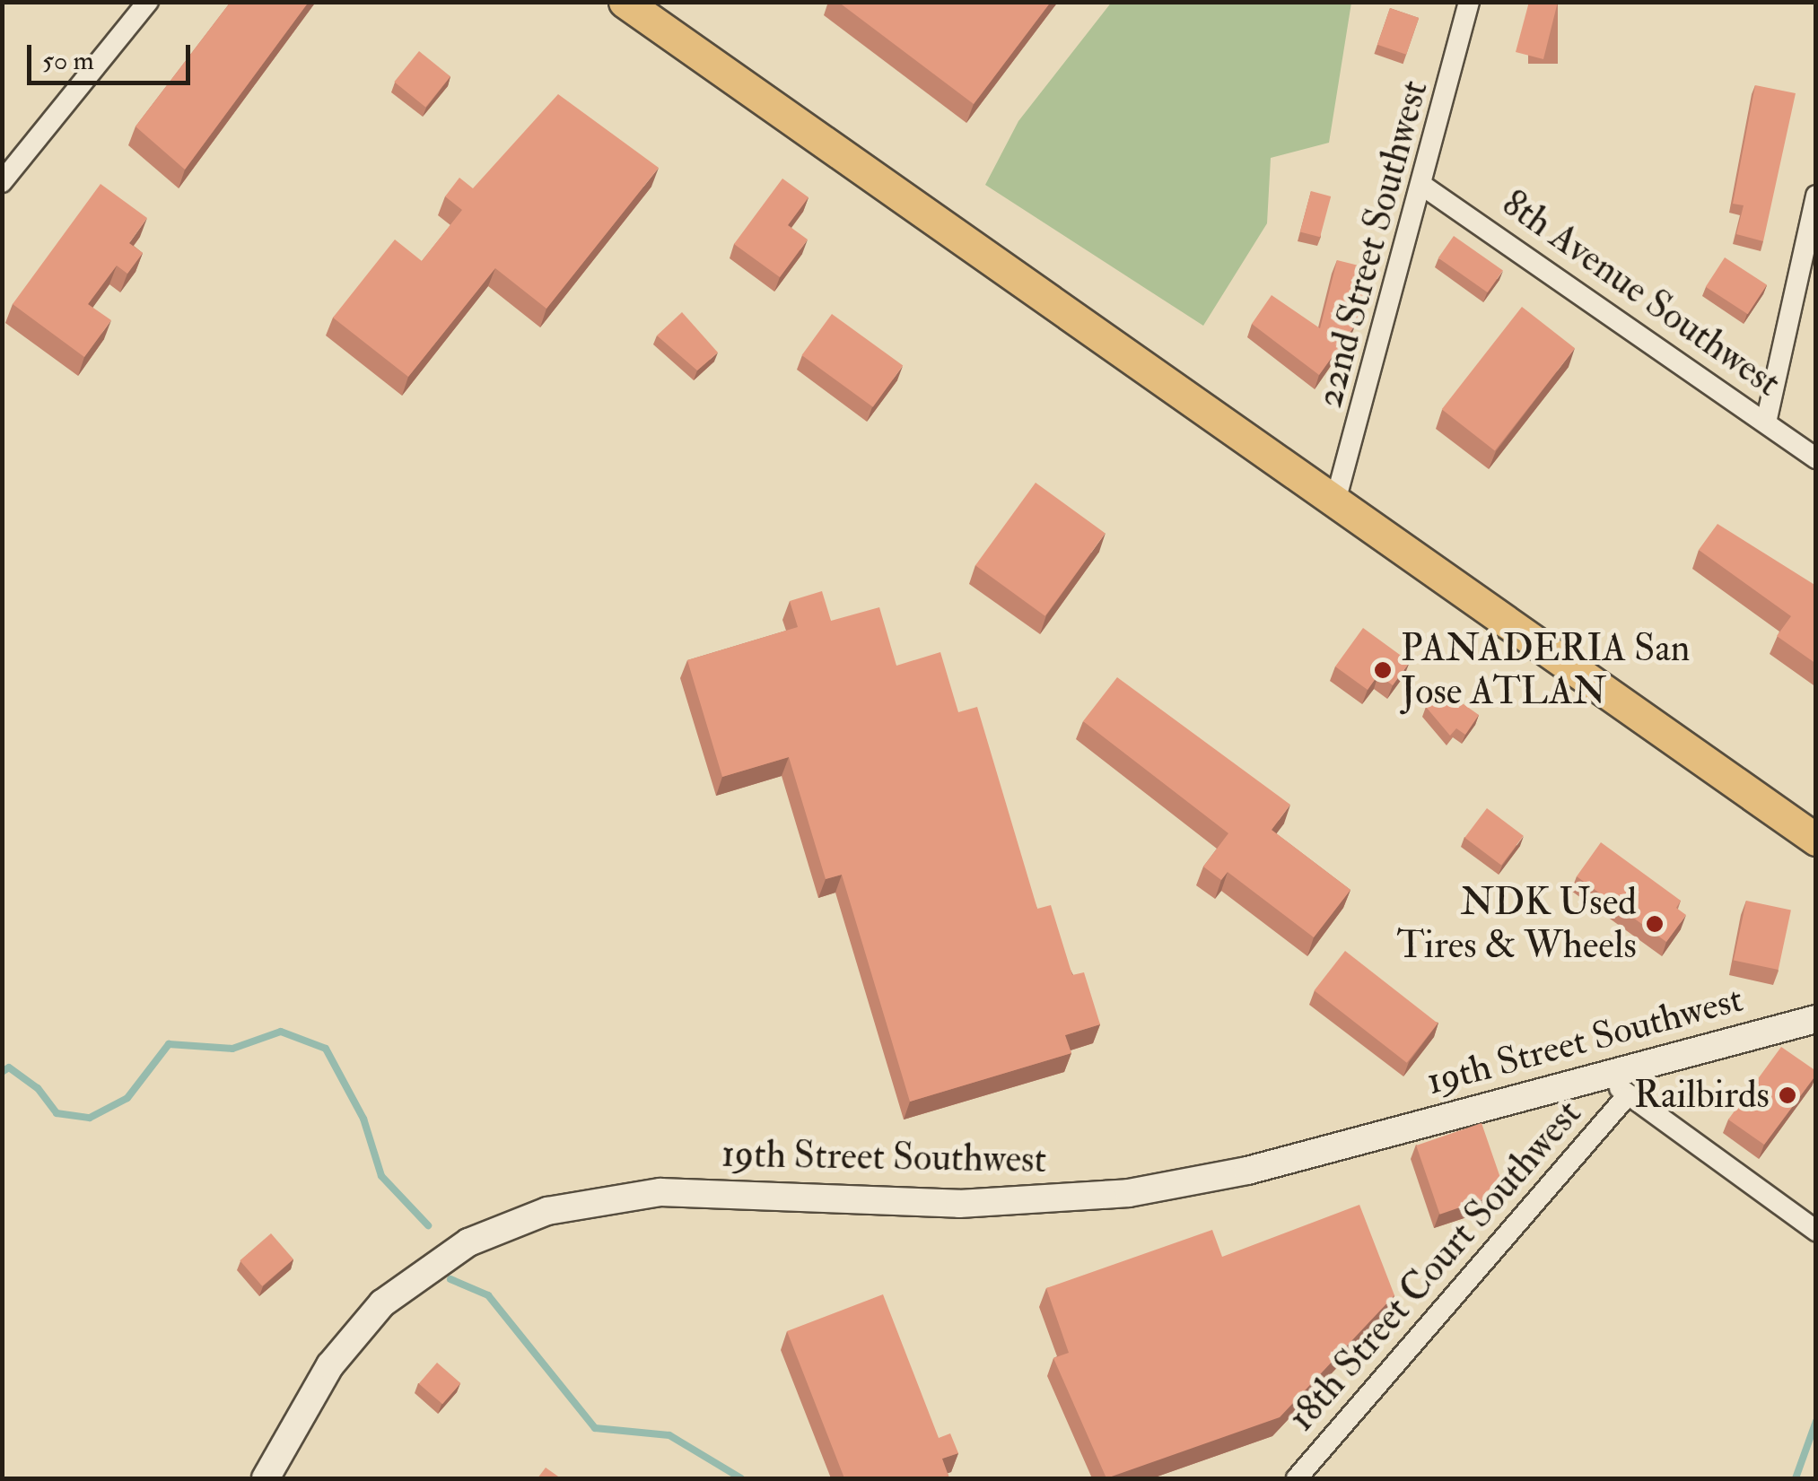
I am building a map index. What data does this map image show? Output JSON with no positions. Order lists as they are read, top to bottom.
{
  "streets": {
    "street": [
      "22nd Street Southwest",
      "8th Avenue Southwest",
      "19th Street Southwest",
      "18th Street Court Southwest"
    ]
  },
  "crossings": [
    ["22nd Street Southwest", "8th Avenue Southwest"]
  ],
  "places": ["PANADERIA San Jose ATLAN", "NDK Used Tires & Wheels", "Railbirds"],
  "scale_bar": "50 m"
}
